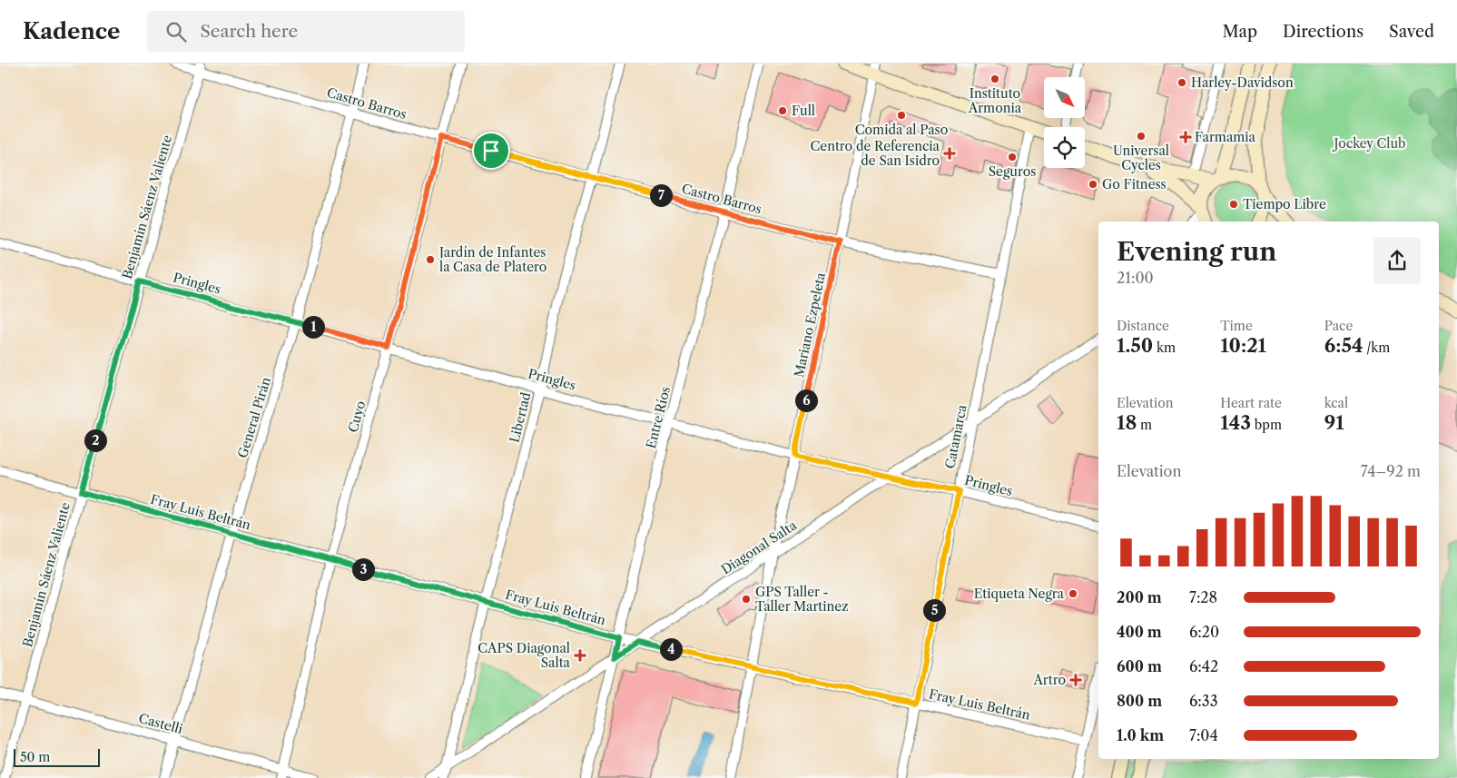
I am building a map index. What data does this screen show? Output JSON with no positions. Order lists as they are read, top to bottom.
{
  "streets": {
    "street": [
      "Castro Barros",
      "Benjamín Sáenz Valiente",
      "Pringles",
      "Mariano Ezpeleta",
      "Cuyo",
      "General Pirán",
      "Libertad",
      "Entre Ríos",
      "Catamarca",
      "Fray Luis Beltrán",
      "Diagonal Salta",
      "Castelli"
    ]
  },
  "crossings": [
    ["Castro Barros", "Benjamín Sáenz Valiente"],
    ["Castro Barros", "Mariano Ezpeleta"],
    ["Castro Barros", "Cuyo"],
    ["Castro Barros", "General Pirán"],
    ["Castro Barros", "Libertad"],
    ["Castro Barros", "Entre Ríos"],
    ["Castro Barros", "Catamarca"],
    ["Benjamín Sáenz Valiente", "Pringles"],
    ["Benjamín Sáenz Valiente", "Fray Luis Beltrán"],
    ["Benjamín Sáenz Valiente", "Castelli"],
    ["Pringles", "Mariano Ezpeleta"],
    ["Pringles", "Cuyo"],
    ["Pringles", "General Pirán"],
    ["Pringles", "Libertad"],
    ["Pringles", "Entre Ríos"],
    ["Pringles", "Catamarca"],
    ["Pringles", "Diagonal Salta"],
    ["Mariano Ezpeleta", "Fray Luis Beltrán"],
    ["Mariano Ezpeleta", "Diagonal Salta"],
    ["Cuyo", "Fray Luis Beltrán"],
    ["Cuyo", "Castelli"],
    ["General Pirán", "Fray Luis Beltrán"],
    ["General Pirán", "Castelli"],
    ["Libertad", "Fray Luis Beltrán"],
    ["Libertad", "Diagonal Salta"],
    ["Entre Ríos", "Fray Luis Beltrán"],
    ["Entre Ríos", "Diagonal Salta"],
    ["Catamarca", "Fray Luis Beltrán"],
    ["Catamarca", "Diagonal Salta"],
    ["Fray Luis Beltrán", "Diagonal Salta"]
  ],
  "parks": ["Jockey Club"],
  "places": {
    "other": [
      "Instituto Armonia",
      "Harley-Davidson",
      "Full",
      "Comida al Paso",
      "Universal Cycles",
      "Seguros",
      "Go Fitness",
      "Tiempo Libre",
      "Jardín de Infantes la Casa de Platero",
      "Etiqueta Negra",
      "GPS Taller - Taller Martinez"
    ],
    "health": [
      "Farmamia",
      "Centro de Referencia de San Isidro",
      "CAPS Diagonal Salta",
      "Artro"
    ]
  },
  "scale_bar": "50 m",
  "north": "bottom right",
  "page": {
    "header": "Kadence",
    "search": "Search here",
    "nav": ["Map", "Directions", "Saved"],
    "pins": [
      "7",
      "1",
      "6",
      "2",
      "3",
      "5",
      "4"
    ],
    "heading": ["Evening run", "21:00"],
    "stats": [
      ["Distance", "1.50 km"],
      ["Time", "10:21"],
      ["Pace", "6:54 /km"],
      ["Elevation", "18 m"],
      ["Heart rate", "143 bpm"],
      ["kcal", "91"]
    ],
    "chart": ["Elevation", "74–92 m"],
    "list": [
      {
        "name": "200 m",
        "note": "7:28"
      },
      {
        "name": "400 m",
        "note": "6:20"
      },
      {
        "name": "600 m",
        "note": "6:42"
      },
      {
        "name": "800 m",
        "note": "6:33"
      },
      {
        "name": "1.0 km",
        "note": "7:04"
      }
    ],
    "scale": "50 m"
  }
}
